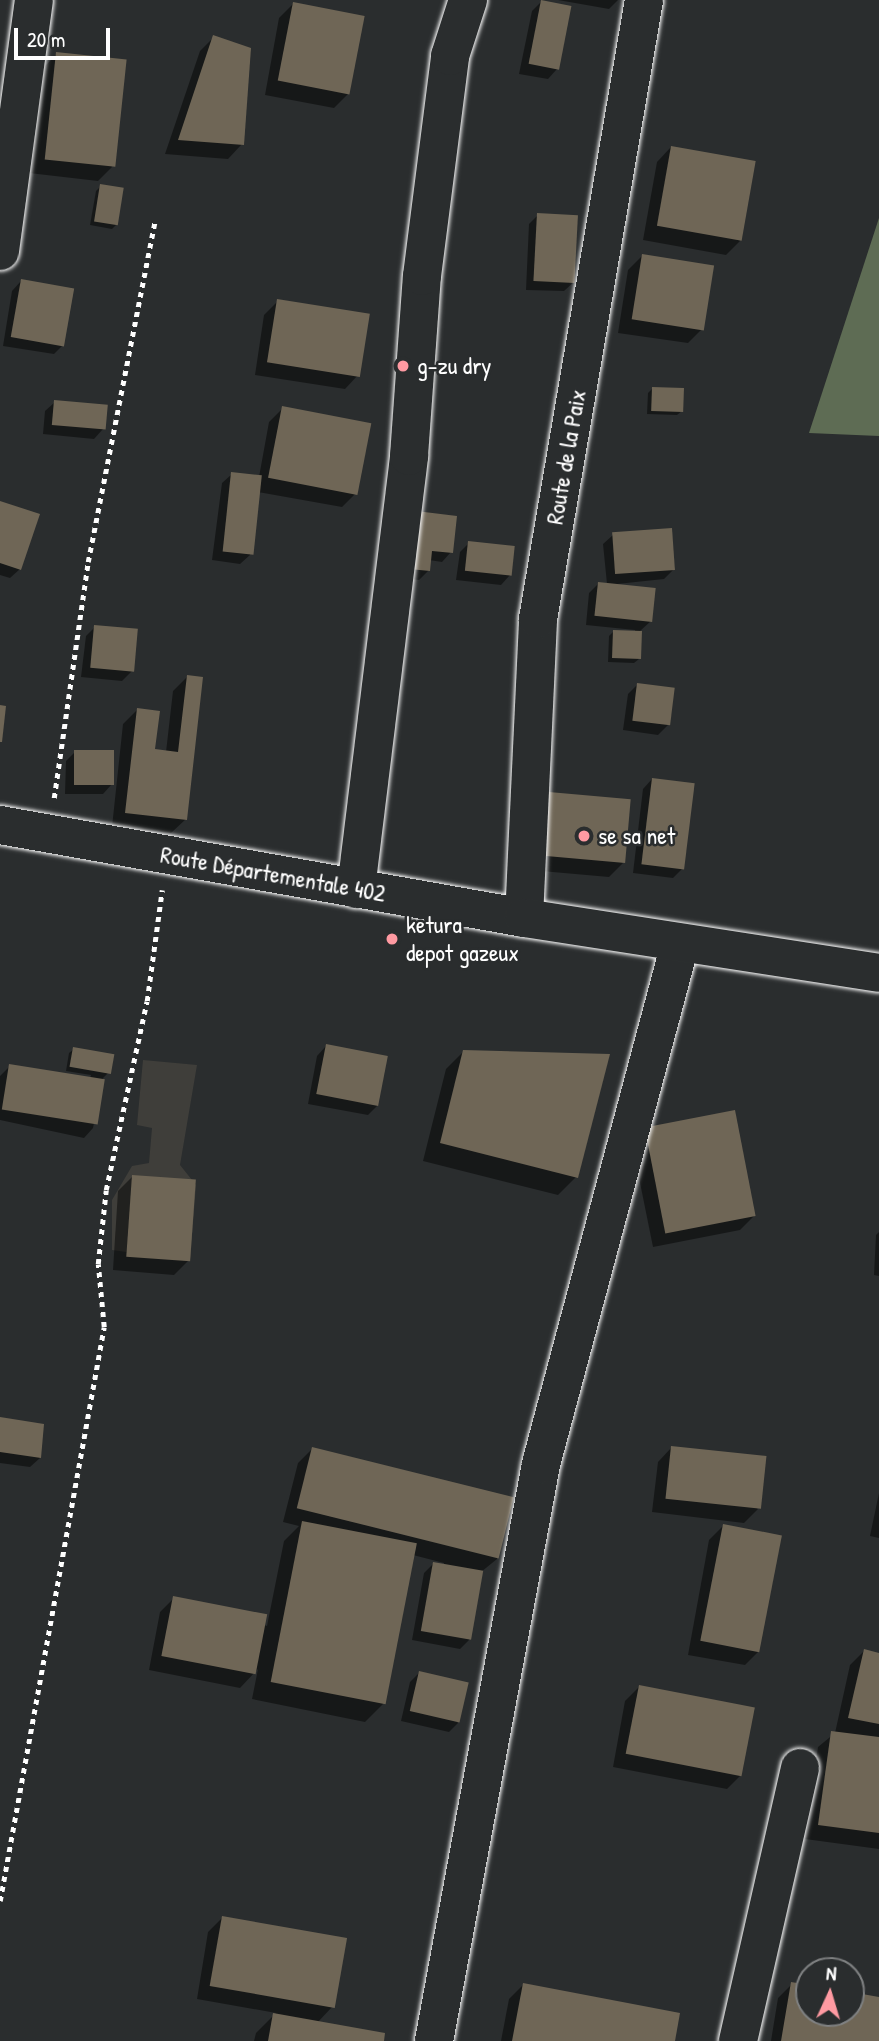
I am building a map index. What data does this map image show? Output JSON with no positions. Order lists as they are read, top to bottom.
{
  "streets": {
    "street": ["Route de la Paix", "Route Départementale 402"]
  },
  "crossings": [
    ["Route de la Paix", "Route Départementale 402"]
  ],
  "places": ["g-zu dry", "se sa net", "ketura depot gazeux"],
  "scale_bar": "20 m",
  "north": "top"
}
